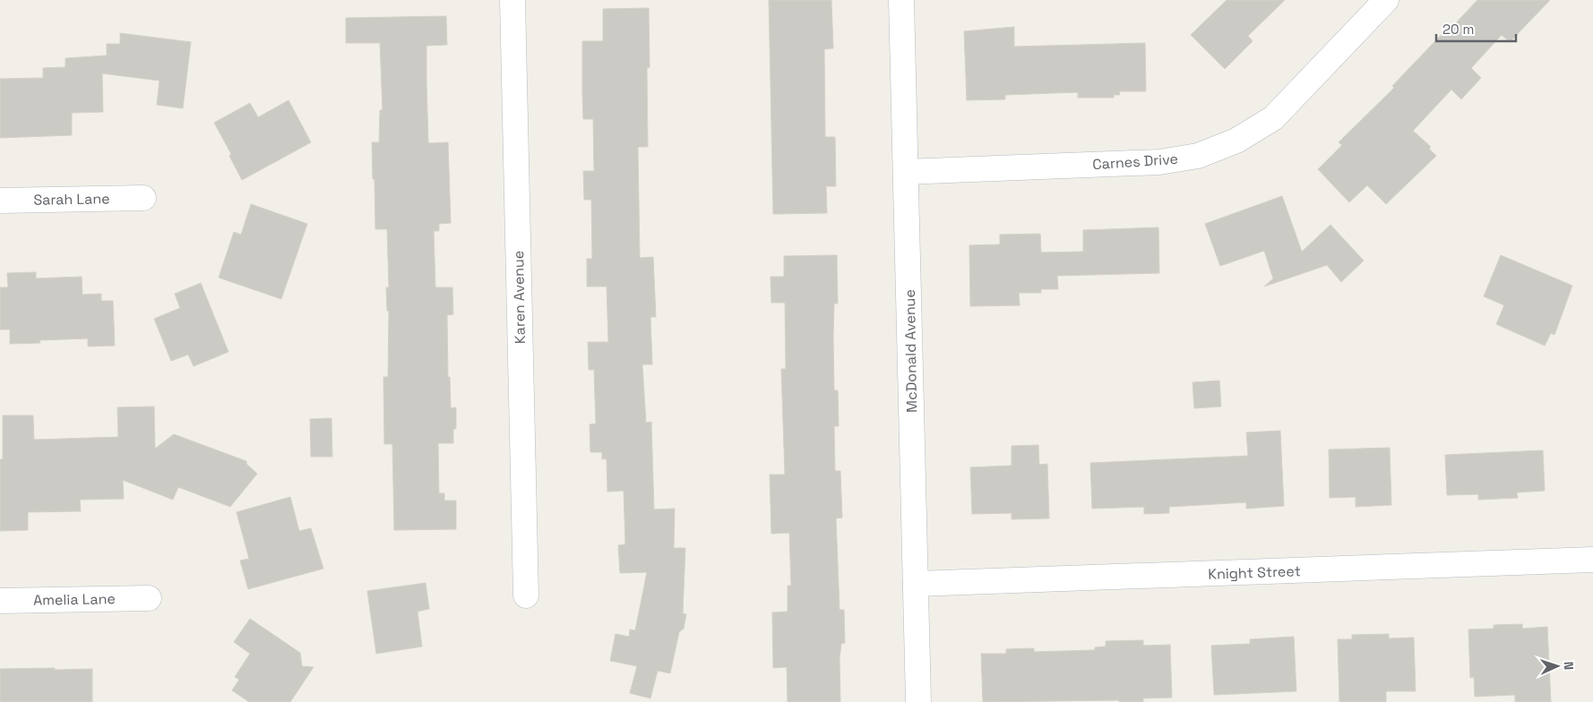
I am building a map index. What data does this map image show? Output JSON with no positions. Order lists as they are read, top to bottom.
{
  "streets": {
    "street": [
      "Carnes Drive",
      "Sarah Lane",
      "Karen Avenue",
      "McDonald Avenue",
      "Knight Street",
      "Amelia Lane"
    ]
  },
  "crossings": [
    ["Carnes Drive", "McDonald Avenue"],
    ["McDonald Avenue", "Knight Street"]
  ],
  "scale_bar": "20 m",
  "north": "right"
}
